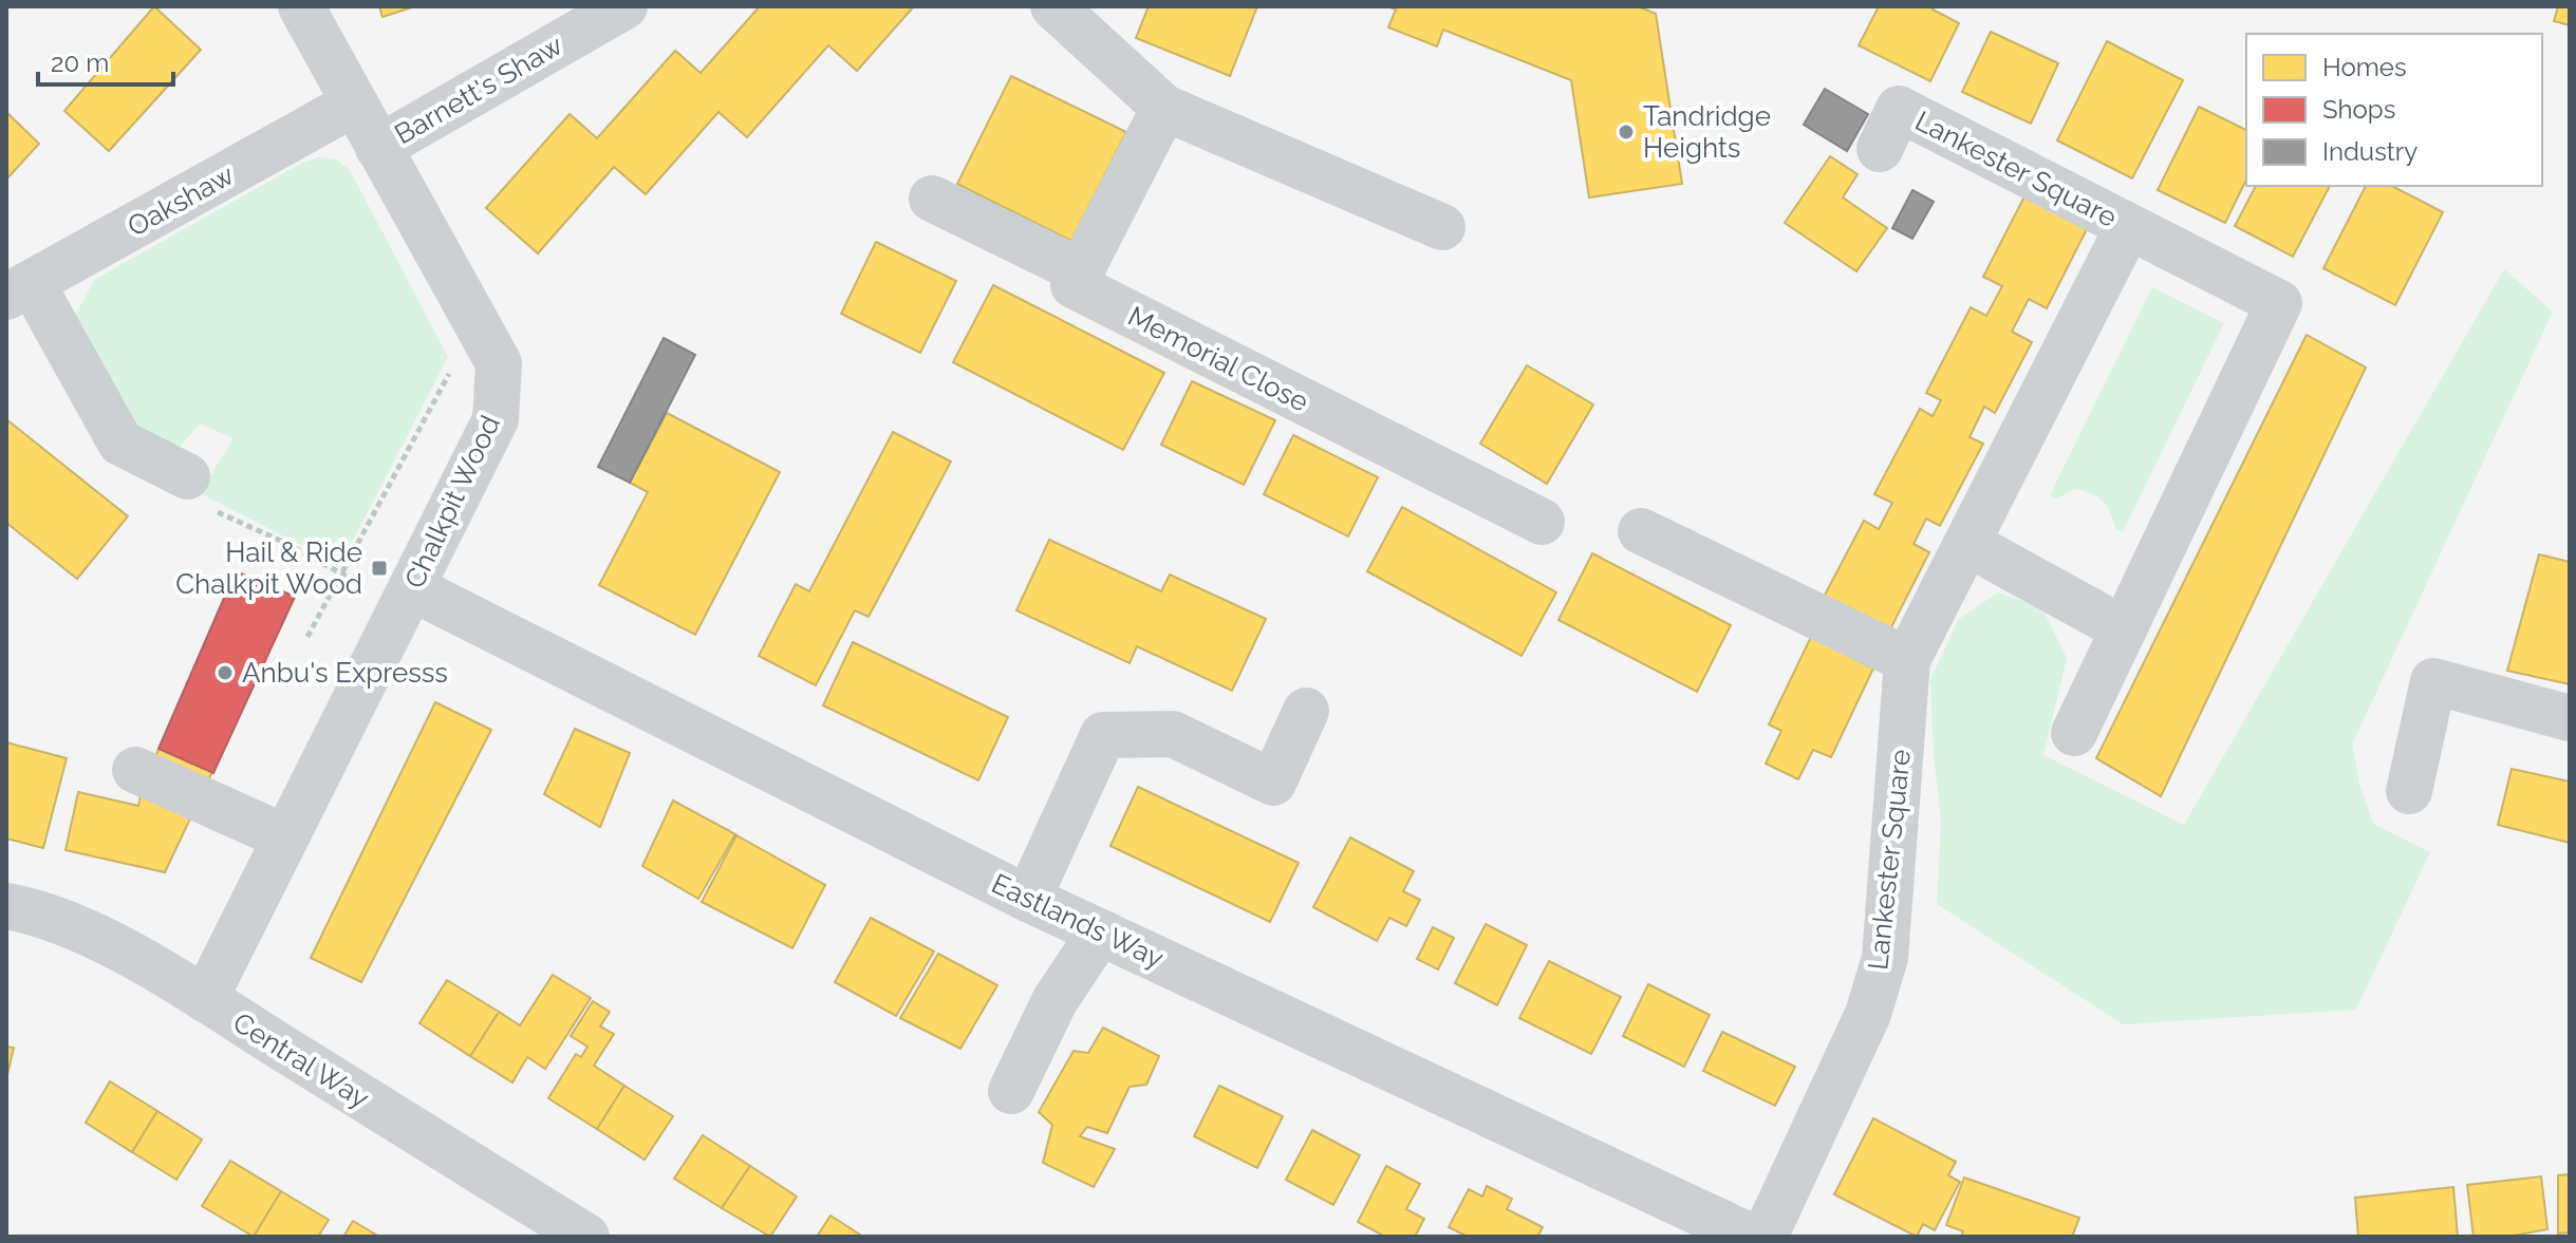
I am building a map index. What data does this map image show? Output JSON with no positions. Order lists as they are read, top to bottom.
{
  "streets": {
    "street": [
      "Barnett's Shaw",
      "Lankester Square",
      "Oakshaw",
      "Memorial Close",
      "Chalkpit Wood",
      "Eastlands Way",
      "Central Way"
    ]
  },
  "crossings": [
    ["Barnett's Shaw", "Chalkpit Wood"],
    ["Oakshaw", "Chalkpit Wood"],
    ["Chalkpit Wood", "Eastlands Way"],
    ["Chalkpit Wood", "Central Way"]
  ],
  "places": {
    "other": ["Tandridge Heights", "Anbu's Expresss"],
    "transit": ["Hail & Ride Chalkpit Wood"]
  },
  "legend": ["Homes", "Shops", "Industry"],
  "scale_bar": "20 m"
}
